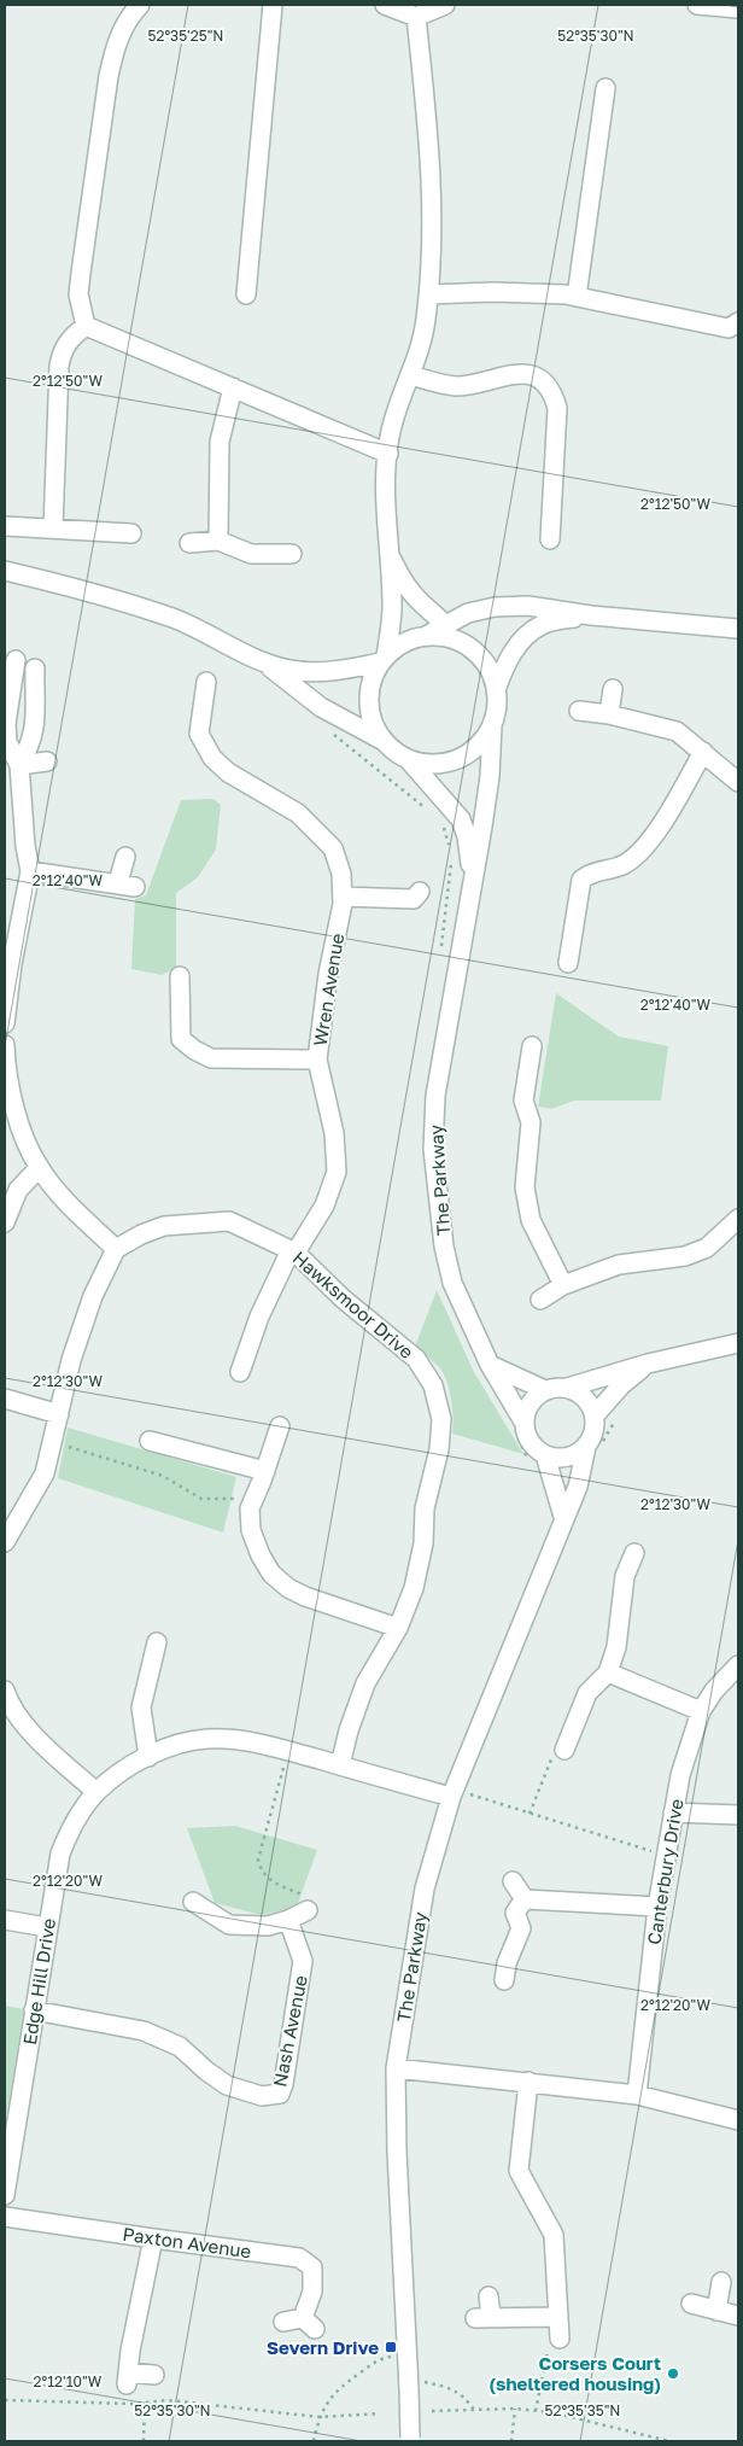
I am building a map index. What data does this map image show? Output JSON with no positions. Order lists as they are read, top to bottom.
{
  "streets": {
    "street": [
      "Wren Avenue",
      "The Parkway",
      "Hawksmoor Drive",
      "Canterbury Drive",
      "Edge Hill Drive",
      "Nash Avenue",
      "Paxton Avenue"
    ]
  },
  "crossings": [
    ["Wren Avenue", "Hawksmoor Drive"],
    ["The Parkway", "Edge Hill Drive"],
    ["Hawksmoor Drive", "Edge Hill Drive"],
    ["Edge Hill Drive", "Nash Avenue"]
  ],
  "places": {
    "transit": ["Severn Drive"],
    "other": ["Corsers Court (sheltered housing)"]
  },
  "coordinates": [
    "52°35'25\"N",
    "52°35'30\"N",
    "2°12'50\"W",
    "2°12'40\"W",
    "2°12'30\"W",
    "2°12'20\"W",
    "2°12'10\"W",
    "52°35'35\"N"
  ]
}
